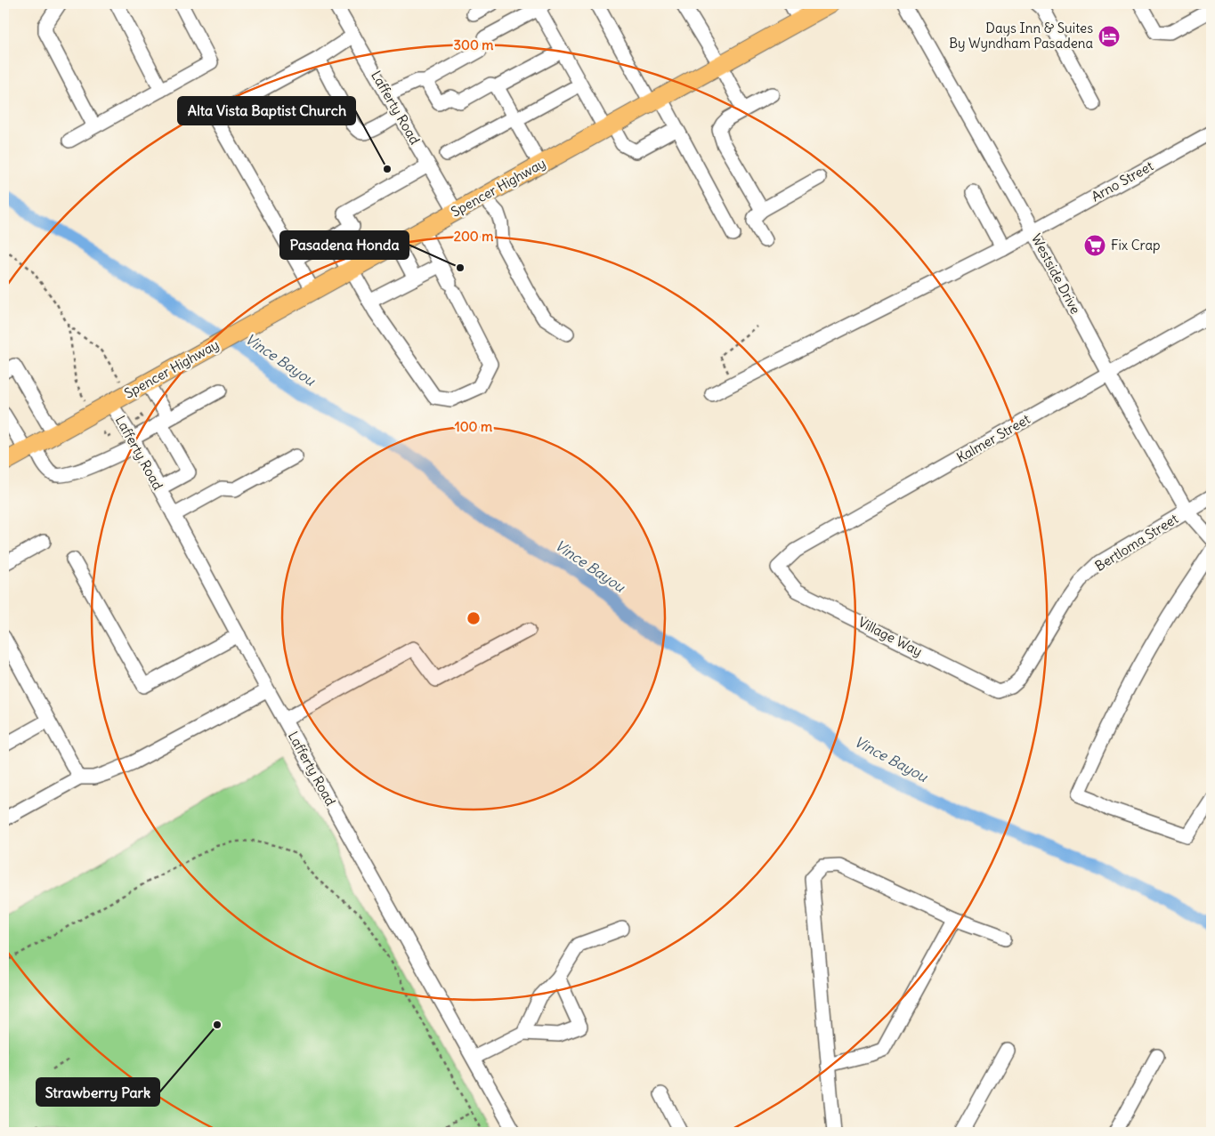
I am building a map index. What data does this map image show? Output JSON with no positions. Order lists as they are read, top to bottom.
{
  "streets": {
    "main road": ["Spencer Highway"],
    "street": [
      "Lafferty Road",
      "Arno Street",
      "Westside Drive",
      "Kalmer Street",
      "Bertloma Street",
      "Village Way"
    ]
  },
  "crossings": [
    ["Lafferty Road", "Spencer Highway"],
    ["Arno Street", "Westside Drive"],
    ["Westside Drive", "Kalmer Street"],
    ["Westside Drive", "Bertloma Street"],
    ["Kalmer Street", "Village Way"],
    ["Bertloma Street", "Village Way"]
  ],
  "water": ["Vince Bayou"],
  "places": {
    "hotel": ["Days Inn & Suites By Wyndham Pasadena"],
    "other": ["Alta Vista Baptist Church", "Pasadena Honda", "Strawberry Park"],
    "supermarket": ["Fix Crap"]
  },
  "rings": ["300 m", "200 m", "100 m"]
}
